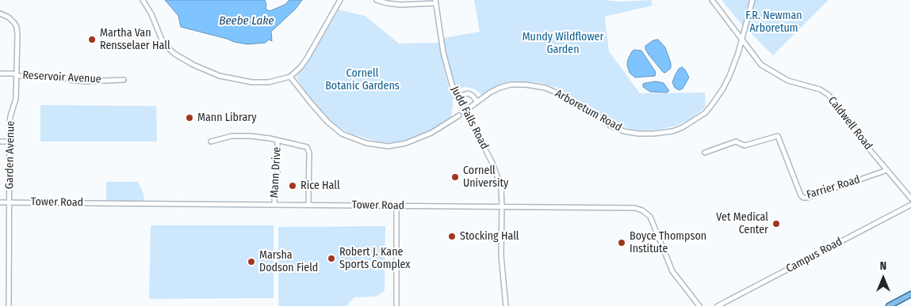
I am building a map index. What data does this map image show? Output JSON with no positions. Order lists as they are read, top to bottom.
{
  "streets": {
    "street": [
      "Reservoir Avenue",
      "Arboretum Road",
      "Judd Falls Road",
      "Caldwell Road",
      "Garden Avenue",
      "Mann Drive",
      "Farrier Road",
      "Tower Road",
      "Campus Road"
    ]
  },
  "crossings": [
    ["Reservoir Avenue", "Garden Avenue"],
    ["Arboretum Road", "Caldwell Road"],
    ["Judd Falls Road", "Tower Road"],
    ["Caldwell Road", "Farrier Road"],
    ["Garden Avenue", "Tower Road"],
    ["Mann Drive", "Tower Road"]
  ],
  "water": ["Beebe Lake"],
  "parks": ["F.R. Newman Arboretum", "Mundy Wildflower Garden", "Cornell Botanic Gardens"],
  "places": [
    "Martha Van Rensselaer Hall",
    "Mann Library",
    "Cornell University",
    "Rice Hall",
    "Vet Medical Center",
    "Stocking Hall",
    "Boyce Thompson Institute",
    "Robert J. Kane Sports Complex",
    "Marsha Dodson Field"
  ],
  "north": "top"
}
